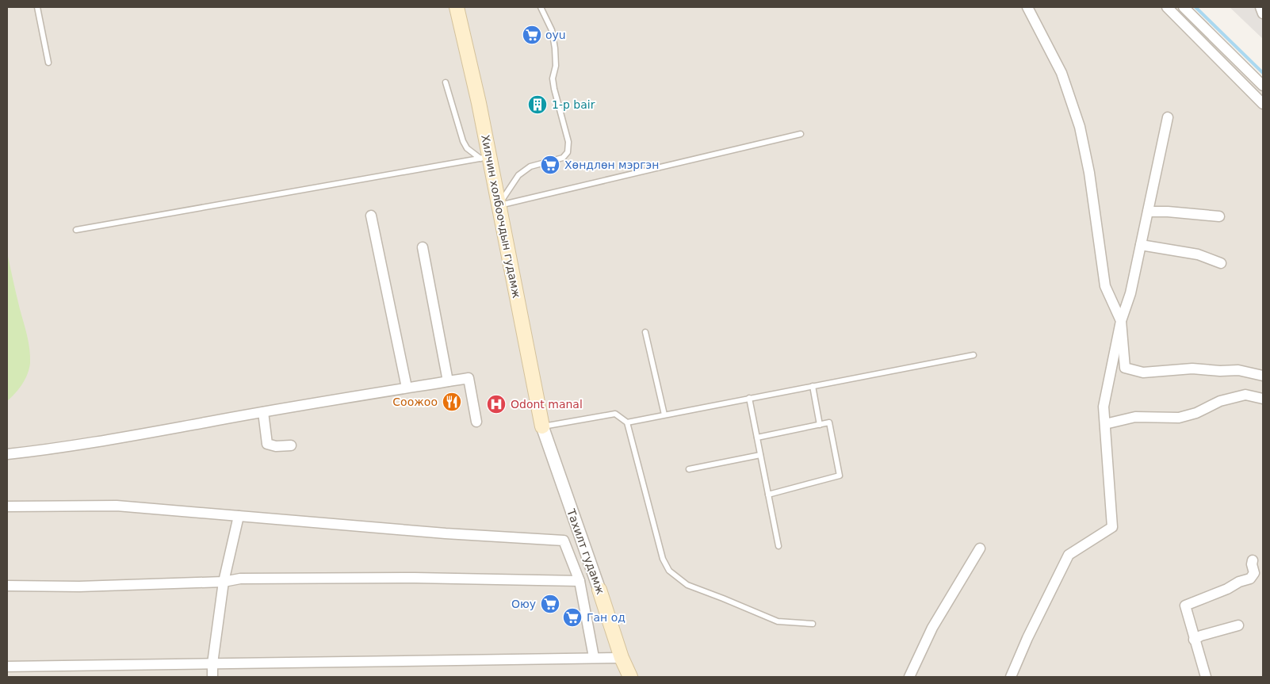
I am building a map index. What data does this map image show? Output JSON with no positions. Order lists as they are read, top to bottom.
{
  "streets": {
    "main road": ["Хилчин холбоочдын гудамж", "Тахилт гудамж"]
  },
  "crossings": [
    ["Хилчин холбоочдын гудамж", "Тахилт гудамж"]
  ],
  "places": {
    "supermarket": [
      "oyu",
      "Хөндлөн мэргэн",
      "Оюу",
      "Ган од"
    ],
    "building": ["1-p bair"],
    "restaurant": ["Соожоо"],
    "hospital": ["Odont manal"]
  }
}
